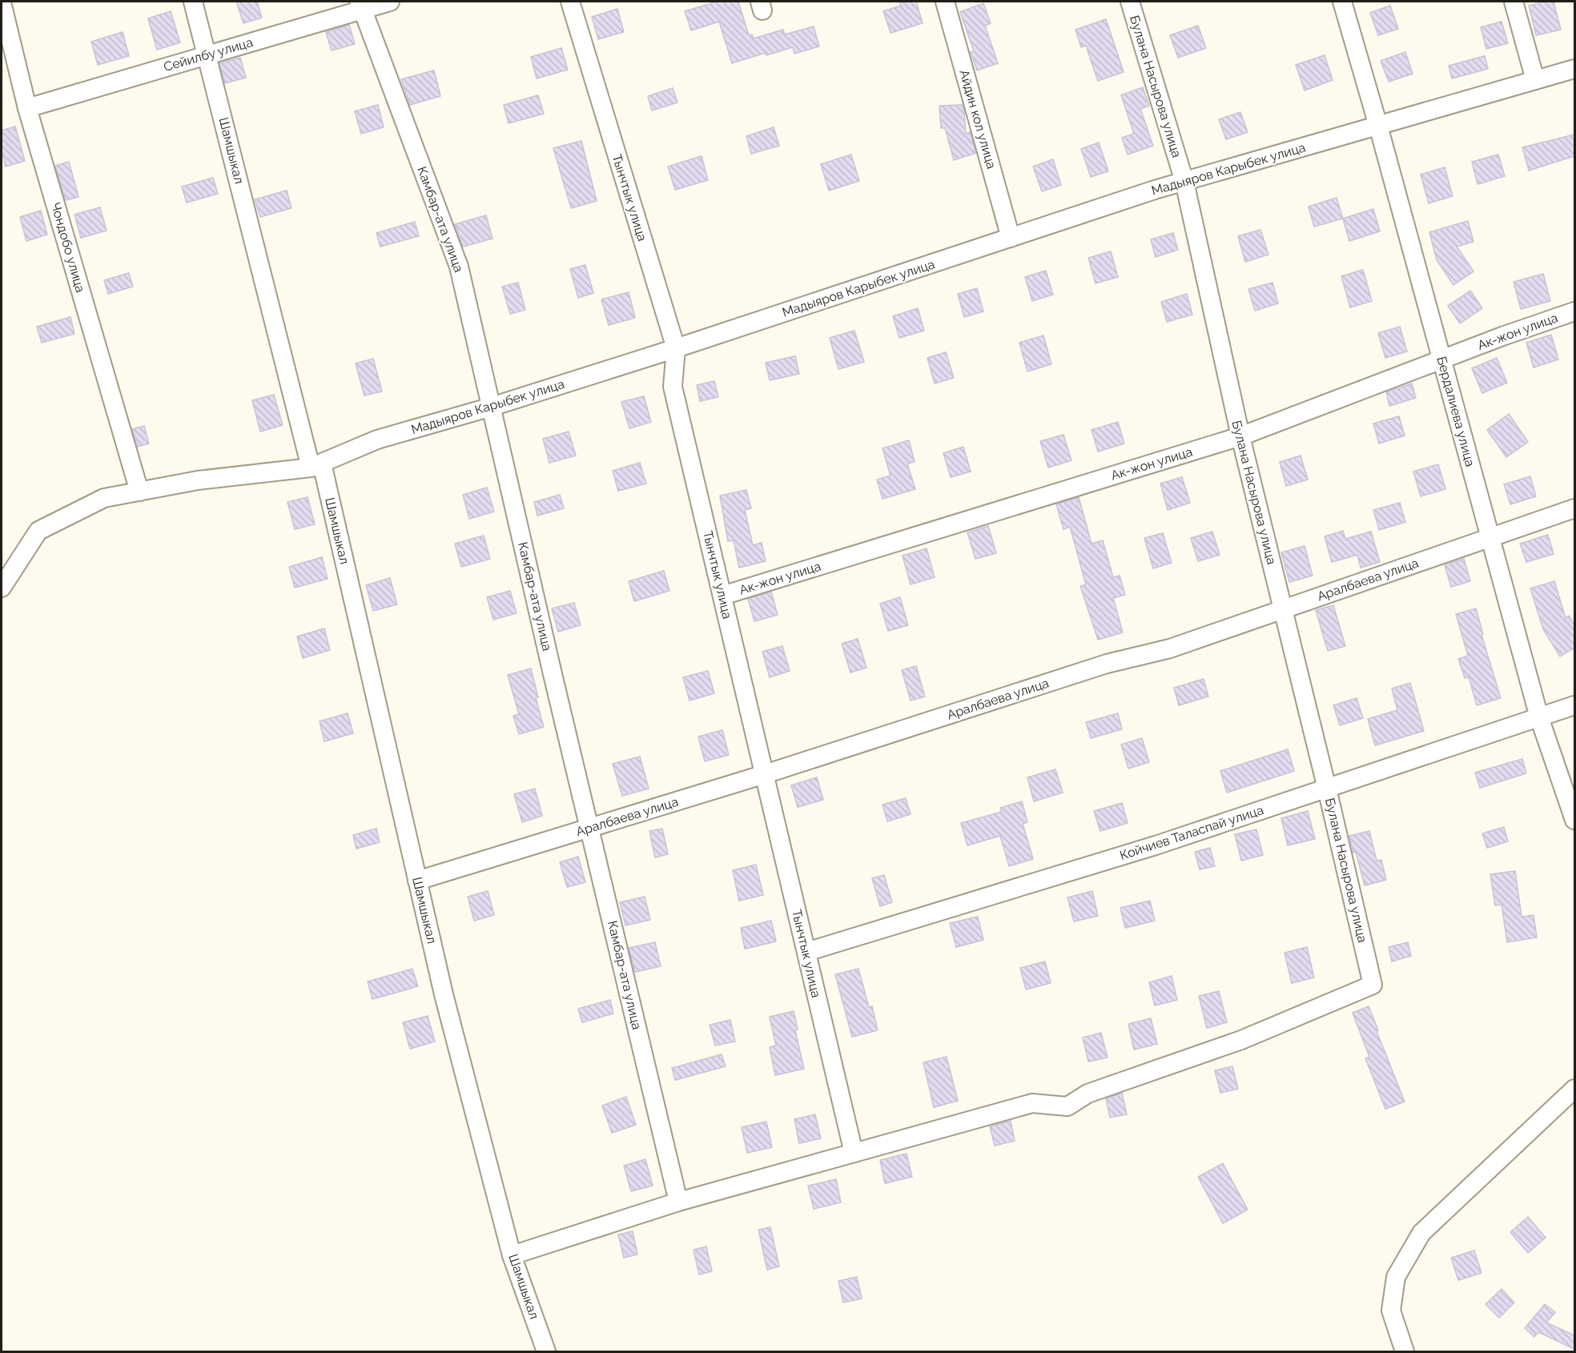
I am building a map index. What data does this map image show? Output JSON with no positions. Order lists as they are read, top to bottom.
{
  "streets": {
    "street": [
      "Сейилбу улица",
      "Булана Насырова улица",
      "Айдин кол улица",
      "Шамшыкал",
      "Мадыяров Карыбек улица",
      "Тынчтык улица",
      "Камбар-ата улица",
      "Чондобо улица",
      "Ак-жон улица",
      "Бердалиева улица",
      "Аралбаева улица",
      "Койчиев Таласпай улица"
    ]
  },
  "crossings": [
    ["Сейилбу улица", "Шамшыкал"],
    ["Сейилбу улица", "Камбар-ата улица"],
    ["Сейилбу улица", "Чондобо улица"],
    ["Булана Насырова улица", "Мадыяров Карыбек улица"],
    ["Булана Насырова улица", "Тынчтык улица"],
    ["Булана Насырова улица", "Ак-жон улица"],
    ["Булана Насырова улица", "Аралбаева улица"],
    ["Булана Насырова улица", "Койчиев Таласпай улица"],
    ["Айдин кол улица", "Мадыяров Карыбек улица"],
    ["Шамшыкал", "Мадыяров Карыбек улица"],
    ["Шамшыкал", "Аралбаева улица"],
    ["Мадыяров Карыбек улица", "Тынчтык улица"],
    ["Мадыяров Карыбек улица", "Камбар-ата улица"],
    ["Мадыяров Карыбек улица", "Чондобо улица"],
    ["Мадыяров Карыбек улица", "Бердалиева улица"],
    ["Тынчтык улица", "Ак-жон улица"],
    ["Тынчтык улица", "Аралбаева улица"],
    ["Тынчтык улица", "Койчиев Таласпай улица"],
    ["Камбар-ата улица", "Аралбаева улица"],
    ["Ак-жон улица", "Бердалиева улица"],
    ["Бердалиева улица", "Аралбаева улица"],
    ["Бердалиева улица", "Койчиев Таласпай улица"]
  ]
}
